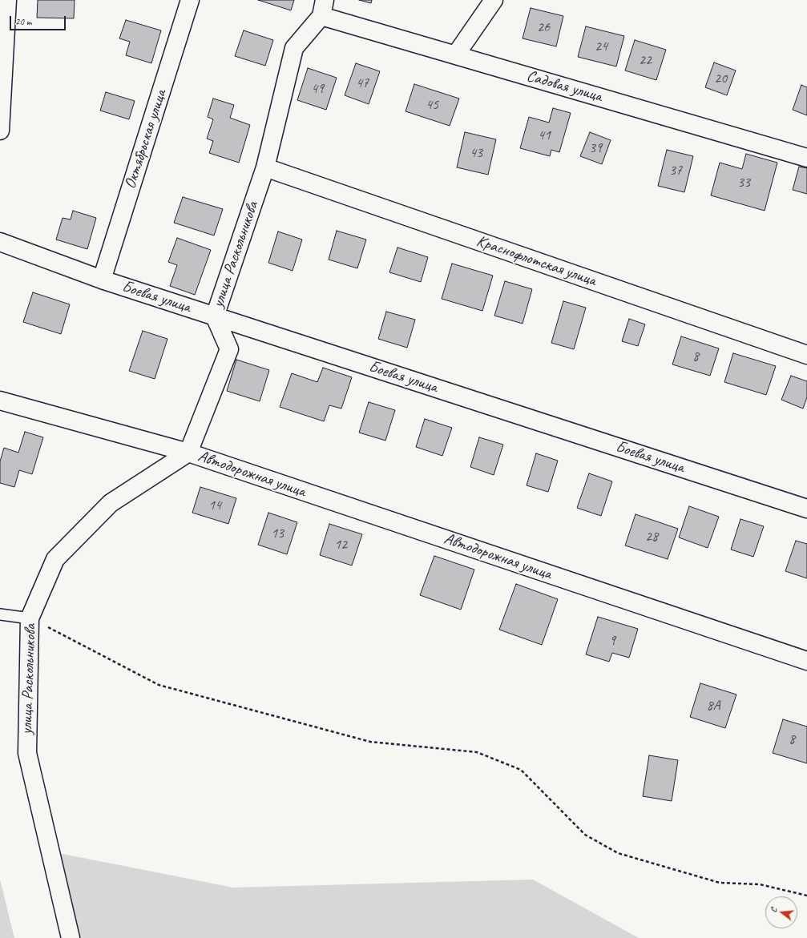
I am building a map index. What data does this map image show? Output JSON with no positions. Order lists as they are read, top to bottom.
{
  "streets": {
    "street": [
      "Садовая улица",
      "Октябрьская улица",
      "улица Раскольникова",
      "Краснофлотская улица",
      "Боевая улица",
      "Автодорожная улица"
    ]
  },
  "crossings": [
    ["Садовая улица", "улица Раскольникова"],
    ["Октябрьская улица", "Боевая улица"],
    ["улица Раскольникова", "Краснофлотская улица"],
    ["улица Раскольникова", "Боевая улица"],
    ["улица Раскольникова", "Автодорожная улица"]
  ],
  "house_numbers": [
    "26",
    "24",
    "22",
    "20",
    "47",
    "49",
    "45",
    "41",
    "39",
    "43",
    "37",
    "33",
    "8",
    "14",
    "13",
    "28",
    "12",
    "9",
    "8А",
    "8"
  ],
  "scale_bar": "20 m",
  "north": "left"
}
